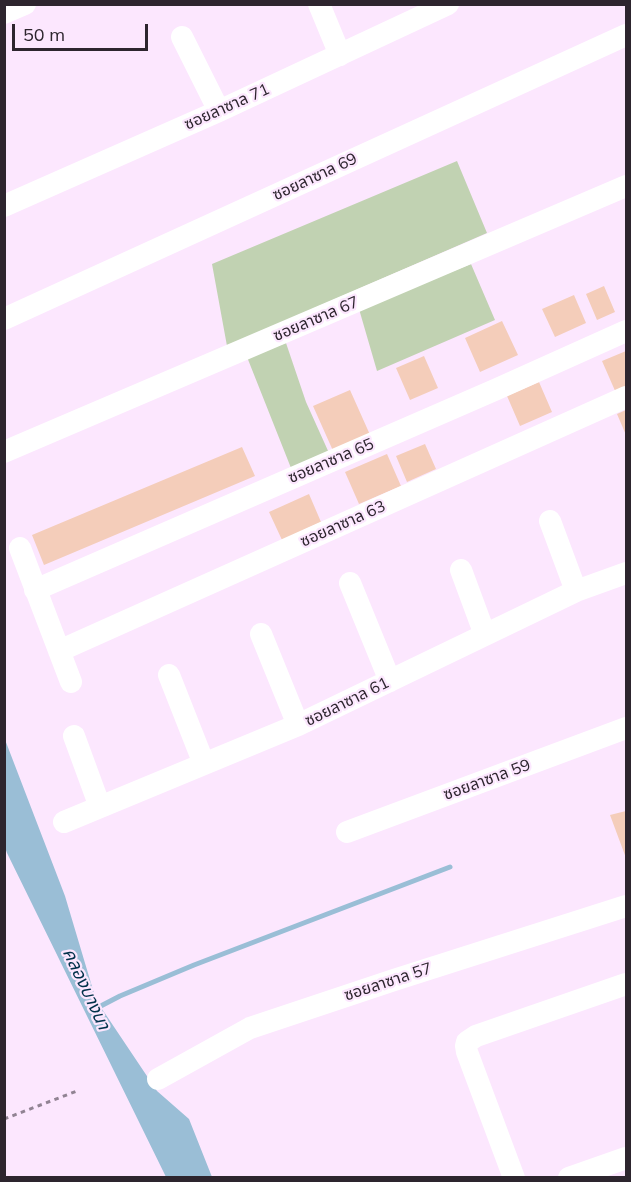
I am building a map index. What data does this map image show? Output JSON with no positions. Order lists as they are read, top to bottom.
{
  "streets": {
    "street": [
      "ซอยลาซาล 71",
      "ซอยลาซาล 69",
      "ซอยลาซาล 67",
      "ซอยลาซาล 65",
      "ซอยลาซาล 63",
      "ซอยลาซาล 61",
      "ซอยลาซาล 59",
      "ซอยลาซาล 57"
    ]
  },
  "water": ["คลองบางนา"],
  "scale_bar": "50 m"
}
